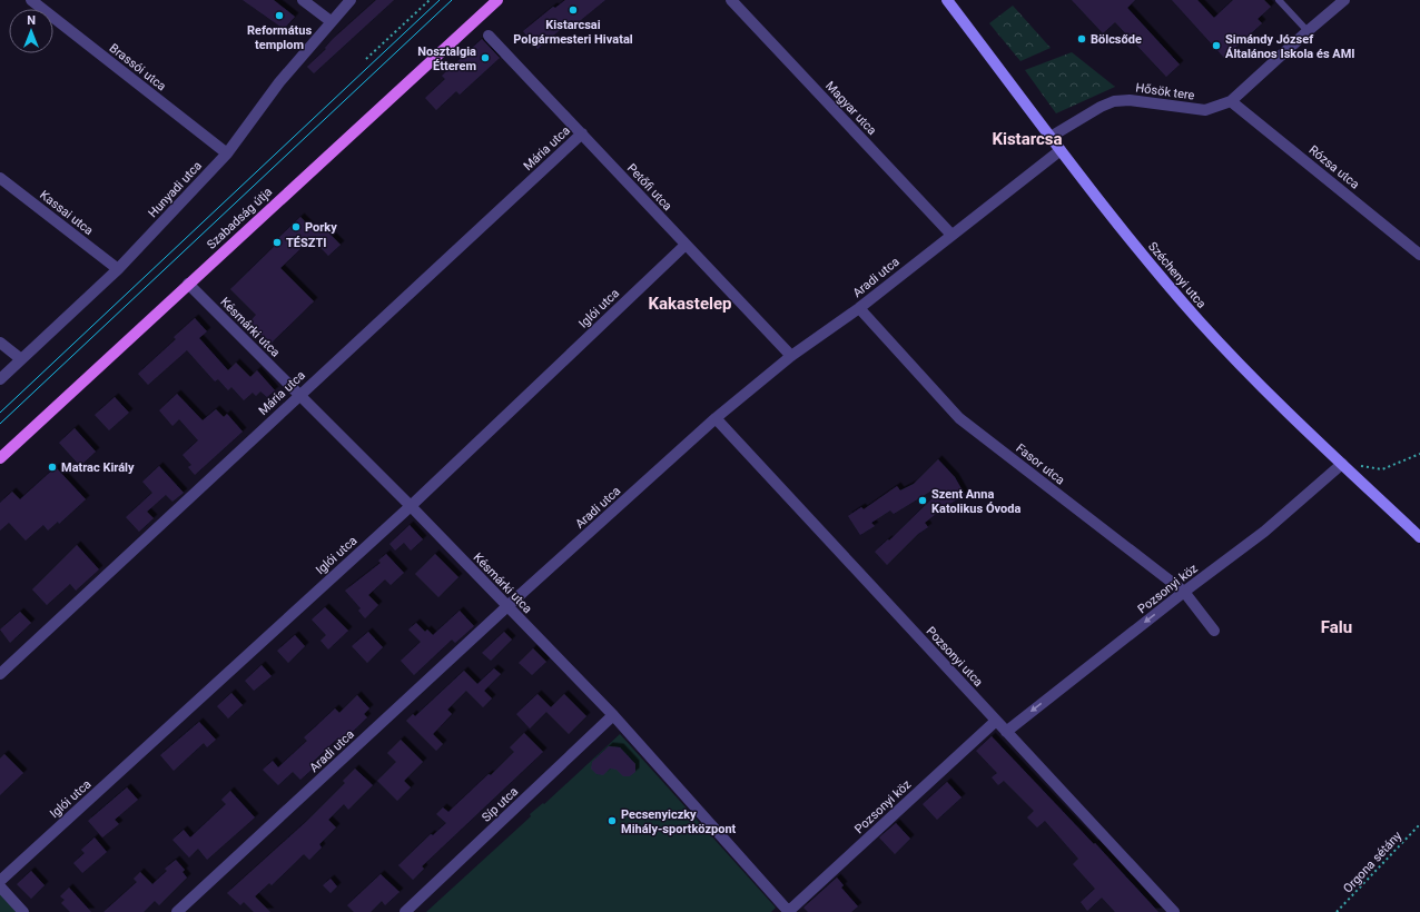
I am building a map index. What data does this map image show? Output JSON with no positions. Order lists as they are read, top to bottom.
{
  "streets": {
    "main road": ["Szabadság útja", "Széchenyi utca"],
    "street": [
      "Brassói utca",
      "Hősök tere",
      "Magyar utca",
      "Mária utca",
      "Rózsa utca",
      "Petőfi utca",
      "Hunyadi utca",
      "Kassai utca",
      "Aradi utca",
      "Iglói utca",
      "Késmárki utca",
      "Fasor utca",
      "Pozsonyi köz",
      "Pozsonyi utca",
      "Síp utca"
    ],
    "path": ["Orgona sétány"]
  },
  "crossings": [
    ["Brassói utca", "Hunyadi utca"],
    ["Hősök tere", "Rózsa utca"],
    ["Hősök tere", "Széchenyi utca"],
    ["Magyar utca", "Aradi utca"],
    ["Mária utca", "Petőfi utca"],
    ["Mária utca", "Késmárki utca"],
    ["Petőfi utca", "Aradi utca"],
    ["Petőfi utca", "Iglói utca"],
    ["Hunyadi utca", "Kassai utca"],
    ["Szabadság útja", "Késmárki utca"],
    ["Széchenyi utca", "Aradi utca"],
    ["Széchenyi utca", "Pozsonyi köz"],
    ["Aradi utca", "Késmárki utca"],
    ["Aradi utca", "Fasor utca"],
    ["Aradi utca", "Pozsonyi utca"],
    ["Iglói utca", "Késmárki utca"],
    ["Késmárki utca", "Pozsonyi köz"],
    ["Késmárki utca", "Síp utca"],
    ["Fasor utca", "Pozsonyi köz"],
    ["Pozsonyi köz", "Pozsonyi utca"]
  ],
  "districts": ["Kistarcsa", "Kakastelep", "Falu"],
  "places": [
    "Kistarcsai Polgármesteri Hivatal",
    "Református templom",
    "Bölcsőde",
    "Simándy József Általános Iskola és AMI",
    "Nosztalgia Étterem",
    "Porky",
    "TÉSZTI",
    "Matrac Király",
    "Szent Anna Katolikus Óvoda",
    "Pecsenyiczky Mihály-sportközpont"
  ],
  "north": "top"
}
